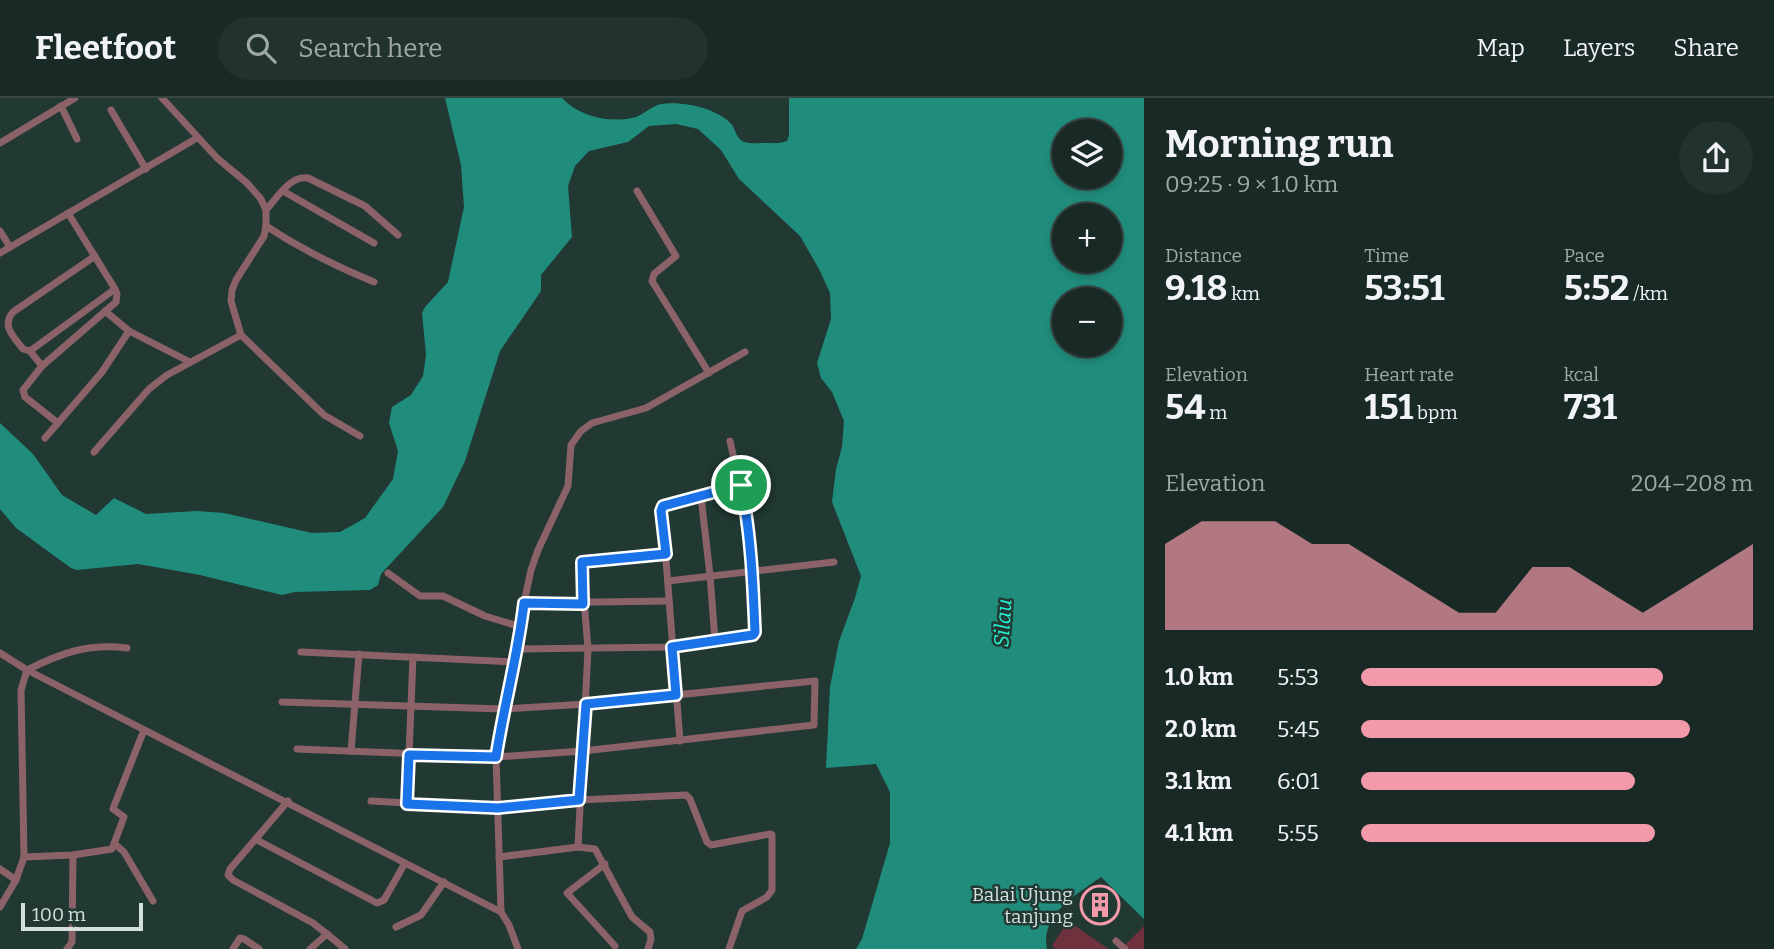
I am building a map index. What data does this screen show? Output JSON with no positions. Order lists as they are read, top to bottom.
{
  "water": ["Silau"],
  "places": {
    "building": ["Balai Ujung tanjung"]
  },
  "scale_bar": "100 m",
  "page": {
    "header": "Fleetfoot",
    "search": "Search here",
    "nav": ["Map", "Layers", "Share"],
    "heading": ["Morning run", "09:25 · 9 × 1.0 km"],
    "map_buttons": ["+", "−"],
    "stats": [
      ["Distance", "9.18 km"],
      ["Time", "53:51"],
      ["Pace", "5:52 /km"],
      ["Elevation", "54 m"],
      ["Heart rate", "151 bpm"],
      ["kcal", "731"]
    ],
    "chart": ["Elevation", "204–208 m"],
    "list": [
      {
        "name": "1.0 km",
        "note": "5:53"
      },
      {
        "name": "2.0 km",
        "note": "5:45"
      },
      {
        "name": "3.1 km",
        "note": "6:01"
      },
      {
        "name": "4.1 km",
        "note": "5:55"
      }
    ],
    "scale": "100 m"
  }
}
